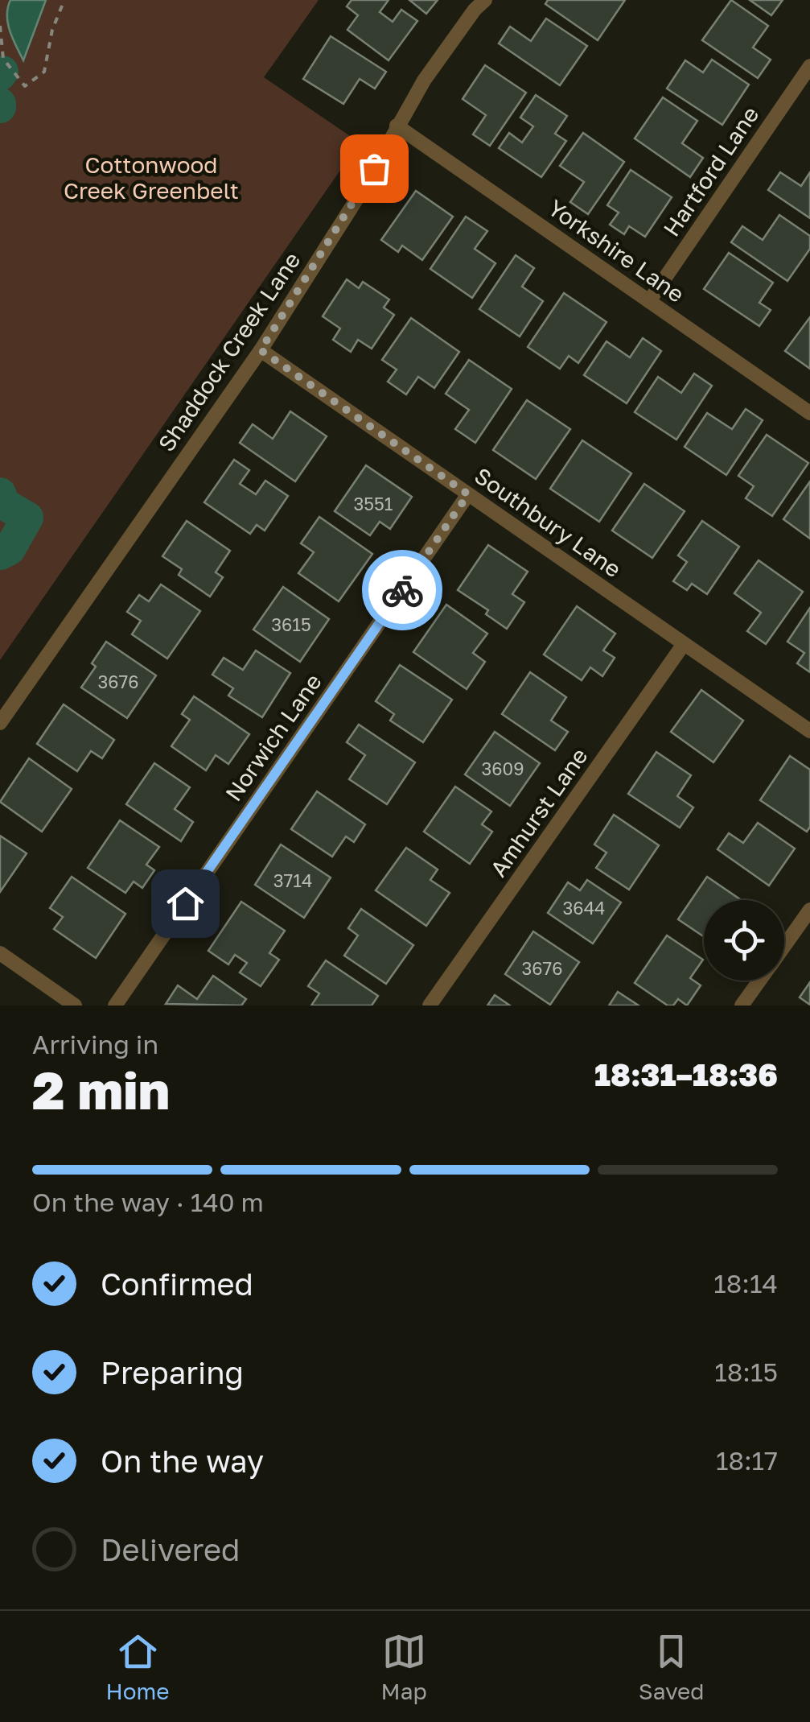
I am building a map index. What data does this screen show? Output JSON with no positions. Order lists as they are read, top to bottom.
{
  "streets": {
    "street": [
      "Hartford Lane",
      "Yorkshire Lane",
      "Shaddock Creek Lane",
      "Southbury Lane",
      "Norwich Lane",
      "Amhurst Lane"
    ]
  },
  "crossings": [
    ["Hartford Lane", "Yorkshire Lane"],
    ["Yorkshire Lane", "Shaddock Creek Lane"],
    ["Shaddock Creek Lane", "Southbury Lane"],
    ["Southbury Lane", "Norwich Lane"],
    ["Southbury Lane", "Amhurst Lane"]
  ],
  "parks": ["Cottonwood Creek Greenbelt"],
  "house_numbers": [
    "3551",
    "3615",
    "3676",
    "3609",
    "3714",
    "3644",
    "3676"
  ],
  "page": {
    "heading": ["2 min", "Arriving in", "18:31–18:36"],
    "bar": "On the way · 140 m",
    "list": [
      ["Confirmed", "18:14"],
      ["Preparing", "18:15"],
      ["On the way", "18:17"],
      "Delivered"
    ],
    "tabs": ["Home", "Map", "Saved"]
  }
}
